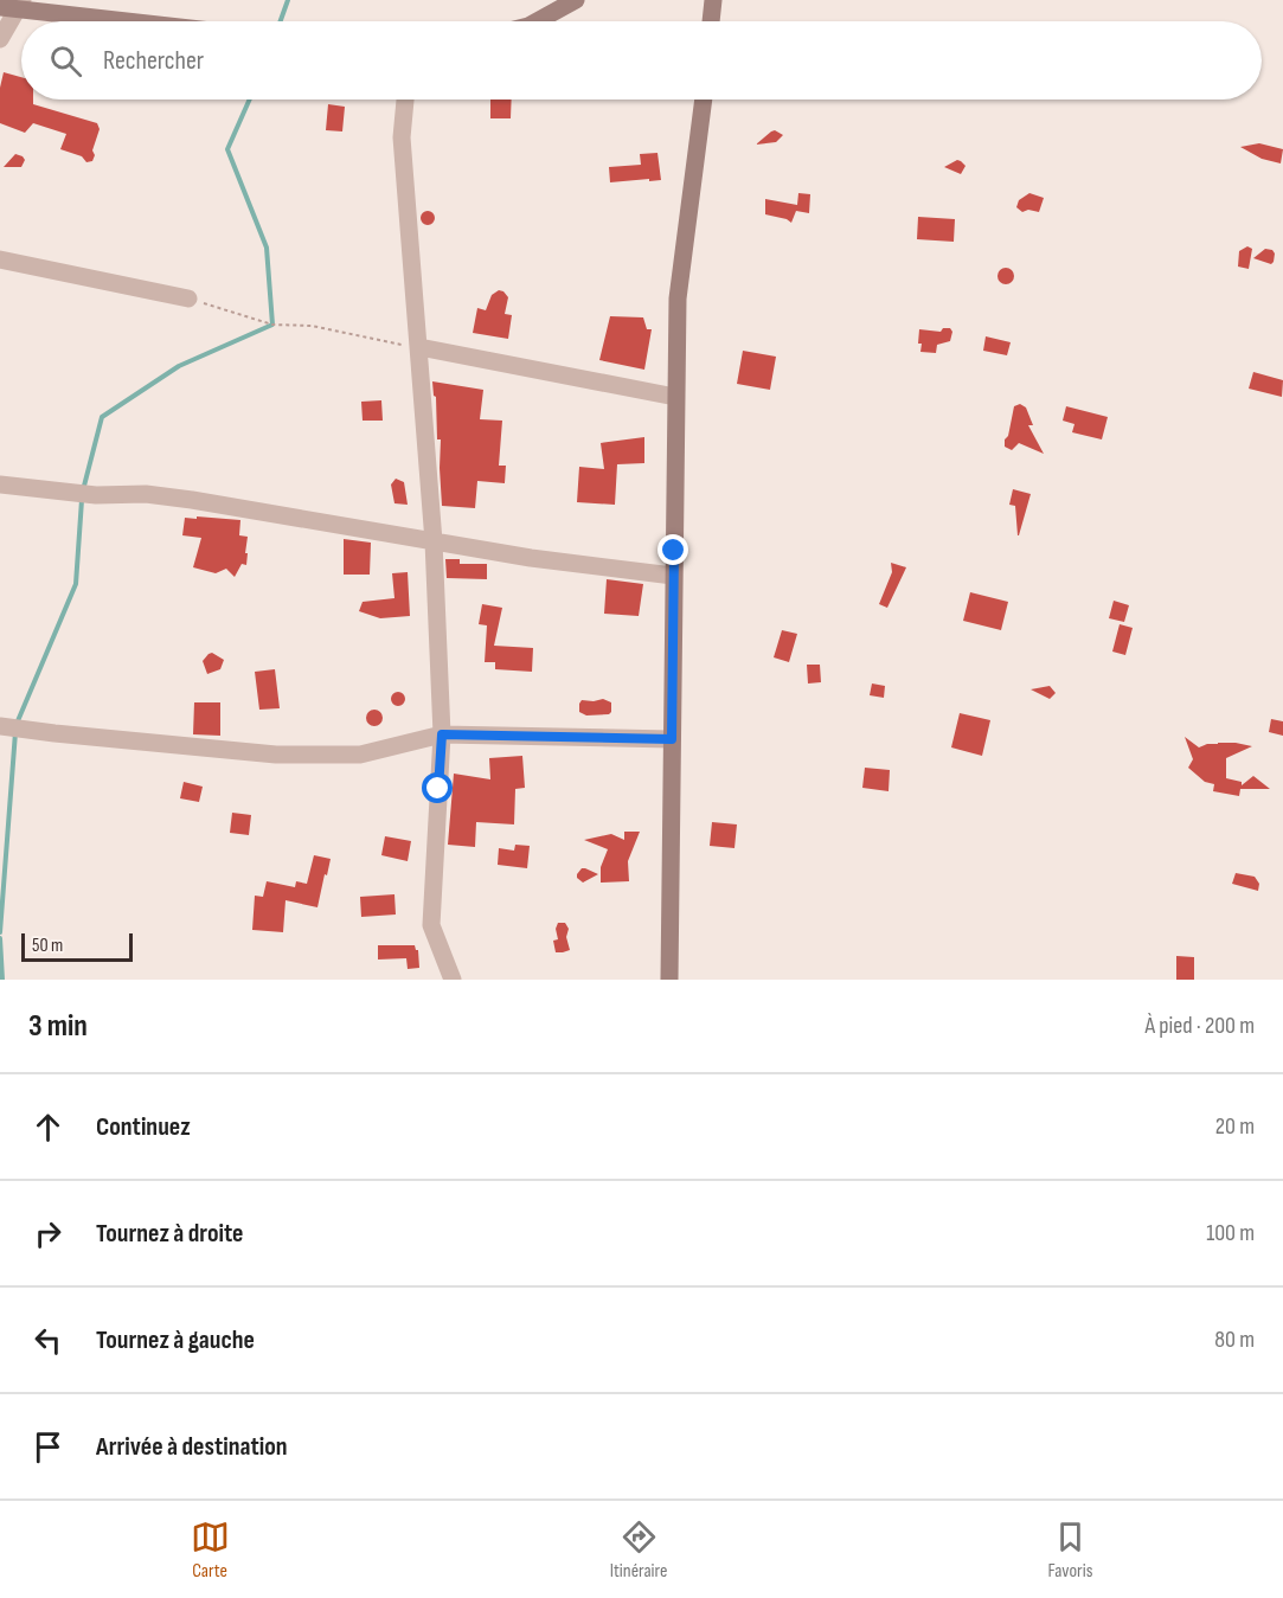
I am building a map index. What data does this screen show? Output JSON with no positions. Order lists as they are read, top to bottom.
{
  "scale_bar": "50 m",
  "page": {
    "search": "Rechercher",
    "scale": "50 m",
    "heading": ["3 min", "À pied · 200 m"],
    "list": [
      ["Continuez", "20 m"],
      ["Tournez à droite", "100 m"],
      ["Tournez à gauche", "80 m"],
      "Arrivée à destination"
    ],
    "nav": ["Carte", "Itinéraire", "Favoris"]
  }
}
